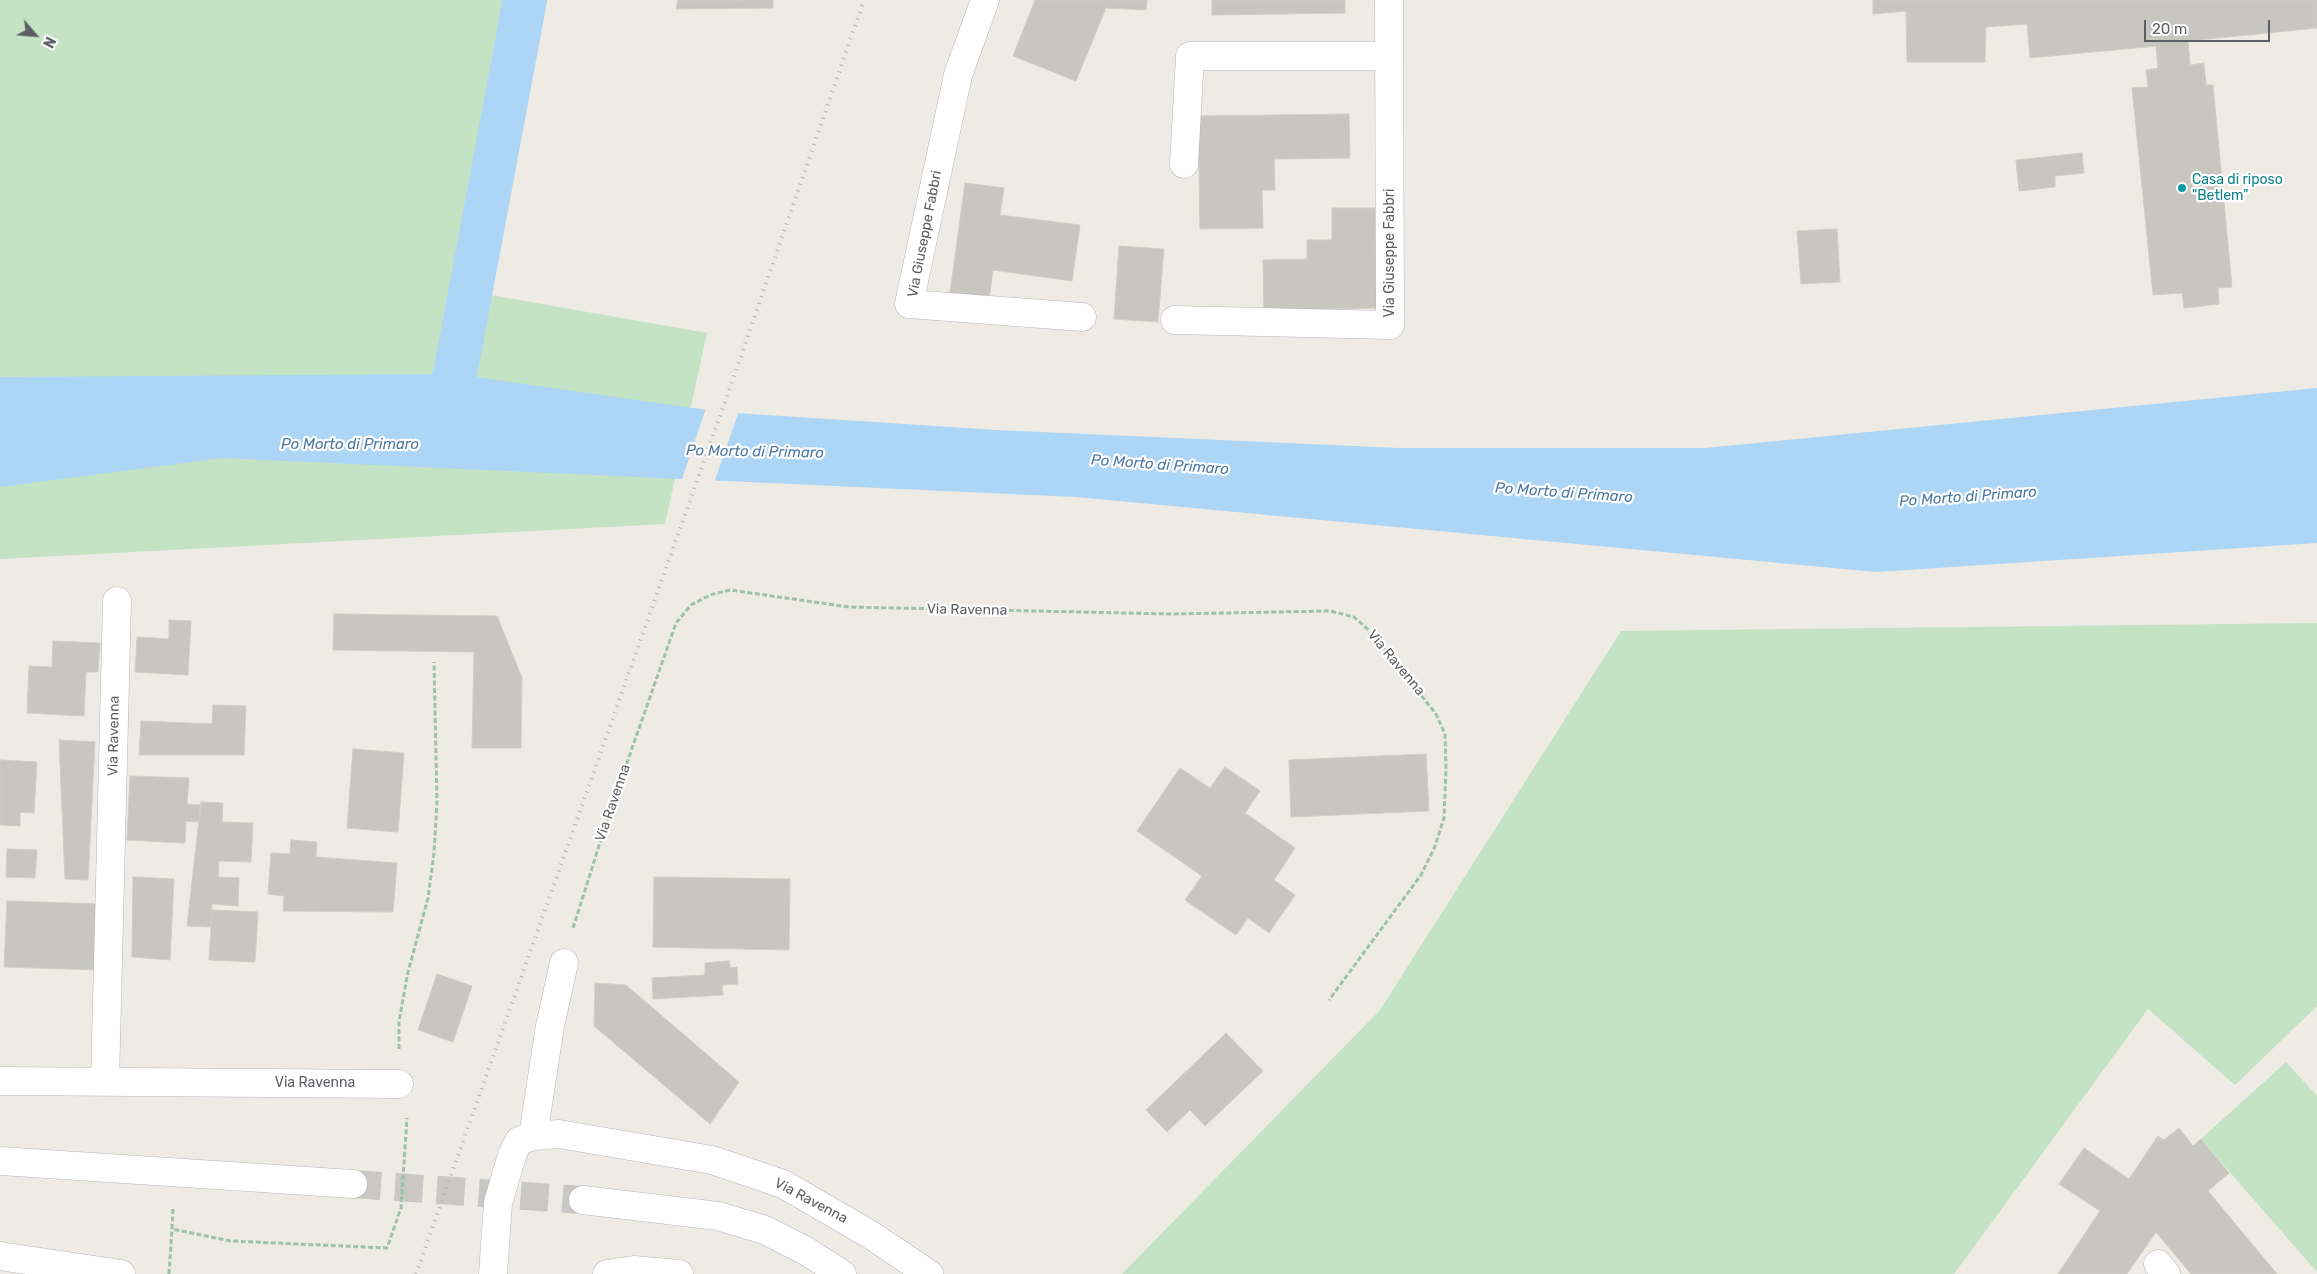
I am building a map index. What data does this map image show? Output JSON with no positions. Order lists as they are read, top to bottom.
{
  "streets": {
    "street": ["Via Giuseppe Fabbri", "Via Ravenna"]
  },
  "water": ["Po Morto di Primaro"],
  "places": ["Casa di riposo \"Betlem\""],
  "scale_bar": "20 m",
  "north": "bottom right"
}
